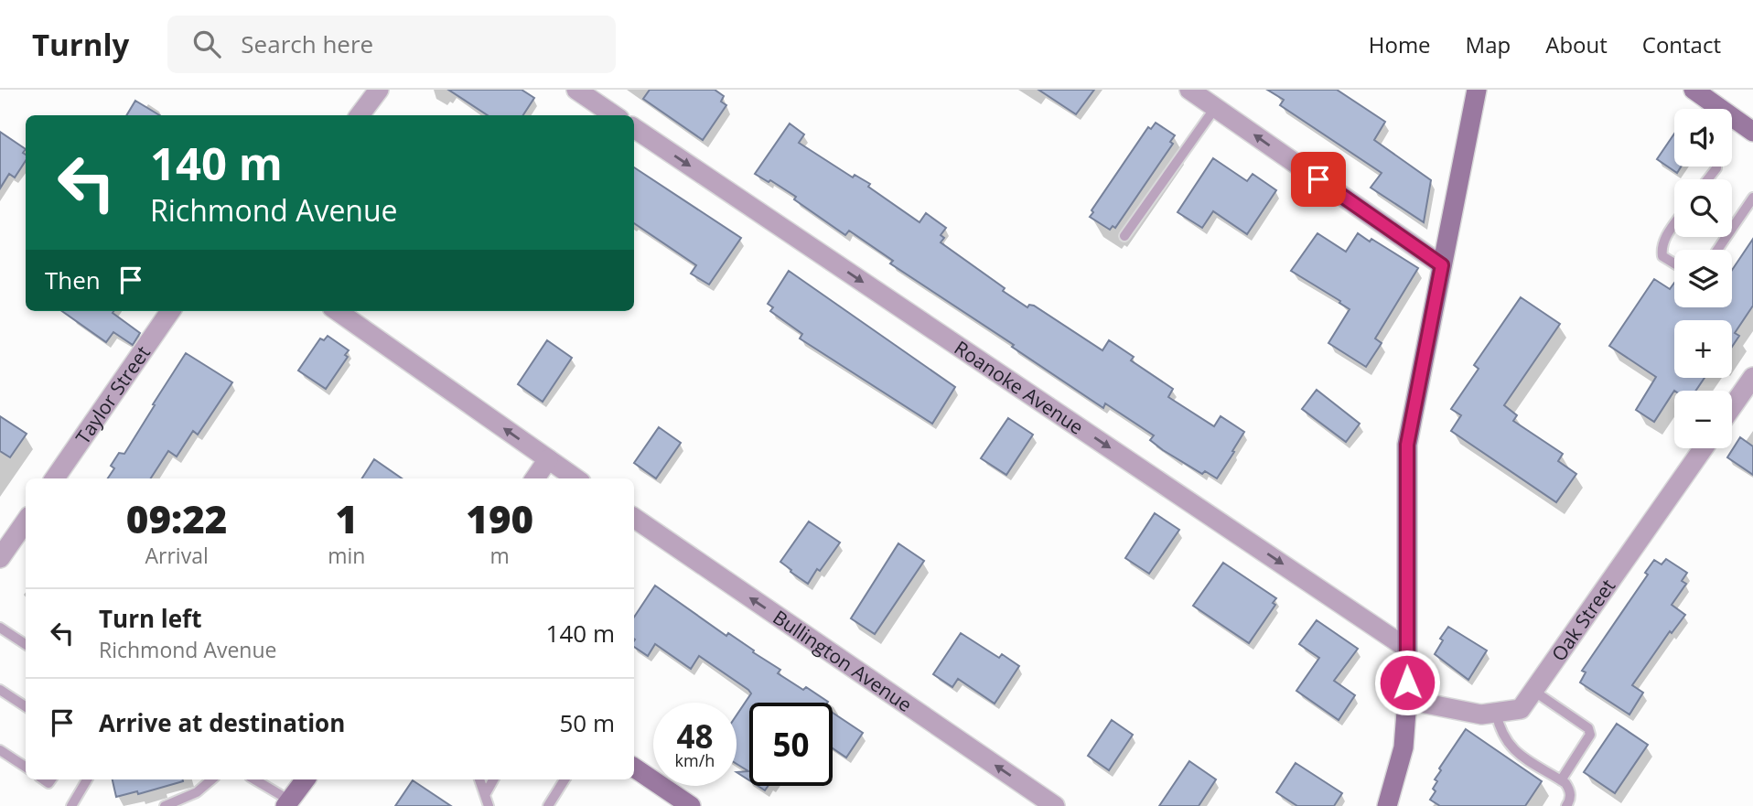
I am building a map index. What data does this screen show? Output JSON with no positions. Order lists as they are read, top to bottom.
{
  "streets": {
    "street": [
      "Roanoke Avenue",
      "Taylor Street",
      "Oak Street",
      "Bullington Avenue"
    ]
  },
  "one_way": ["Roanoke Avenue", "Bullington Avenue"],
  "page": {
    "header": "Turnly",
    "search": "Search here",
    "nav": [
      "Home",
      "Map",
      "About",
      "Contact"
    ],
    "map_buttons": ["+", "−"],
    "turn": ["140 m", "Richmond Avenue"],
    "then": "Then",
    "eta": [
      "09:22",
      "Arrival",
      "1",
      "min",
      "190",
      "m"
    ],
    "list": [
      {
        "name": "Turn left",
        "note": "Richmond Avenue",
        "value": "140 m"
      },
      {
        "name": "Arrive at destination",
        "value": "50 m"
      }
    ],
    "speed": "48 km/h",
    "limit": "50"
  }
}
